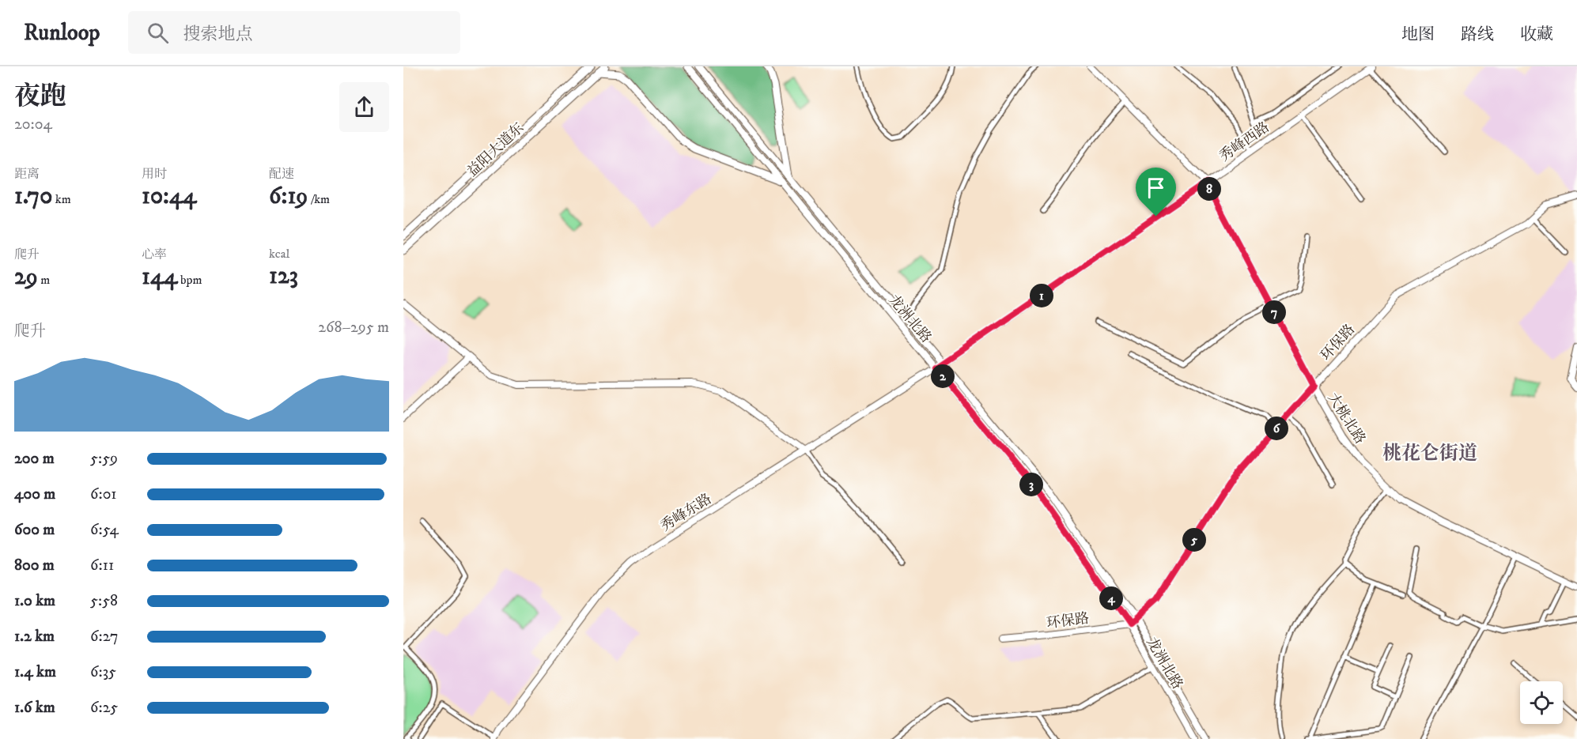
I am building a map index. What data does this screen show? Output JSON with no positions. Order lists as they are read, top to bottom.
{
  "streets": {
    "main road": ["益阳大道东"],
    "street": [
      "秀峰西路",
      "龙洲北路",
      "环保路",
      "大桃北路",
      "秀峰东路"
    ]
  },
  "crossings": [
    ["秀峰西路", "龙洲北路"],
    ["秀峰西路", "大桃北路"],
    ["秀峰西路", "秀峰东路"],
    ["龙洲北路", "环保路"],
    ["龙洲北路", "秀峰东路"],
    ["环保路", "大桃北路"]
  ],
  "districts": ["桃花仑街道"],
  "page": {
    "header": "Runloop",
    "search": "搜索地点",
    "nav": ["地图", "路线", "收藏"],
    "heading": ["夜跑", "20:04"],
    "stats": [
      ["距离", "1.70 km"],
      ["用时", "10:44"],
      ["配速", "6:19 /km"],
      ["爬升", "29 m"],
      ["心率", "144 bpm"],
      ["kcal", "123"]
    ],
    "pins": [
      "8",
      "1",
      "7",
      "2",
      "6",
      "3",
      "5",
      "4"
    ],
    "chart": ["爬升", "268–295 m"],
    "list": [
      {
        "name": "200 m",
        "note": "5:59"
      },
      {
        "name": "400 m",
        "note": "6:01"
      },
      {
        "name": "600 m",
        "note": "6:54"
      },
      {
        "name": "800 m",
        "note": "6:11"
      },
      {
        "name": "1.0 km",
        "note": "5:58"
      },
      {
        "name": "1.2 km",
        "note": "6:27"
      },
      {
        "name": "1.4 km",
        "note": "6:35"
      },
      {
        "name": "1.6 km",
        "note": "6:25"
      }
    ]
  }
}
